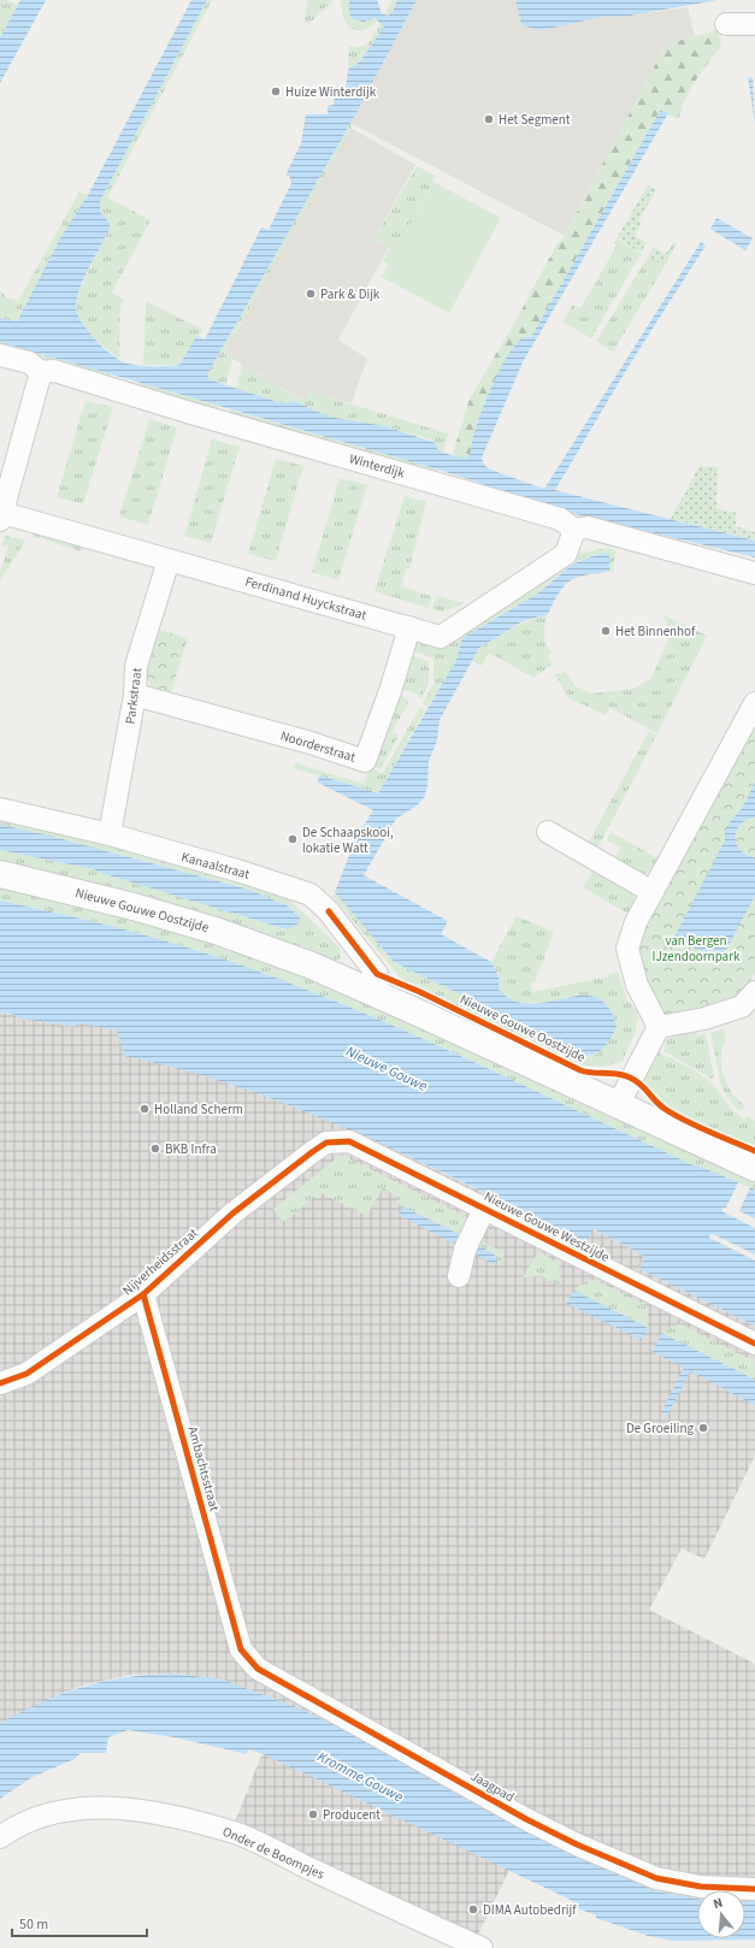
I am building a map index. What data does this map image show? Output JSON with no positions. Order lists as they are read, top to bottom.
{
  "streets": {
    "main road": ["Nieuwe Gouwe Oostzijde"],
    "street": [
      "Winterdijk",
      "Ferdinand Huyckstraat",
      "Parkstraat",
      "Noorderstraat",
      "Kanaalstraat",
      "Nieuwe Gouwe Westzijde",
      "Nijverheidsstraat",
      "Ambachtsstraat",
      "Jaagpad",
      "Onder de Boompjes"
    ]
  },
  "crossings": [
    ["Winterdijk", "Ferdinand Huyckstraat"],
    ["Ferdinand Huyckstraat", "Parkstraat"],
    ["Ferdinand Huyckstraat", "Noorderstraat"],
    ["Parkstraat", "Noorderstraat"],
    ["Parkstraat", "Kanaalstraat"],
    ["Kanaalstraat", "Nieuwe Gouwe Oostzijde"],
    ["Nieuwe Gouwe Westzijde", "Nijverheidsstraat"],
    ["Nijverheidsstraat", "Ambachtsstraat"],
    ["Ambachtsstraat", "Jaagpad"]
  ],
  "water": ["Nieuwe Gouwe", "Kromme Gouwe"],
  "parks": ["van Bergen IJzendoornpark"],
  "places": [
    "Huize Winterdijk",
    "Het Segment",
    "Park & Dijk",
    "Het Binnenhof",
    "De Schaapskooi, lokatie Watt",
    "Holland Scherm",
    "BKB Infra",
    "De Groeiling",
    "Producent",
    "DIMA Autobedrijf"
  ],
  "scale_bar": "50 m",
  "north": "top"
}
